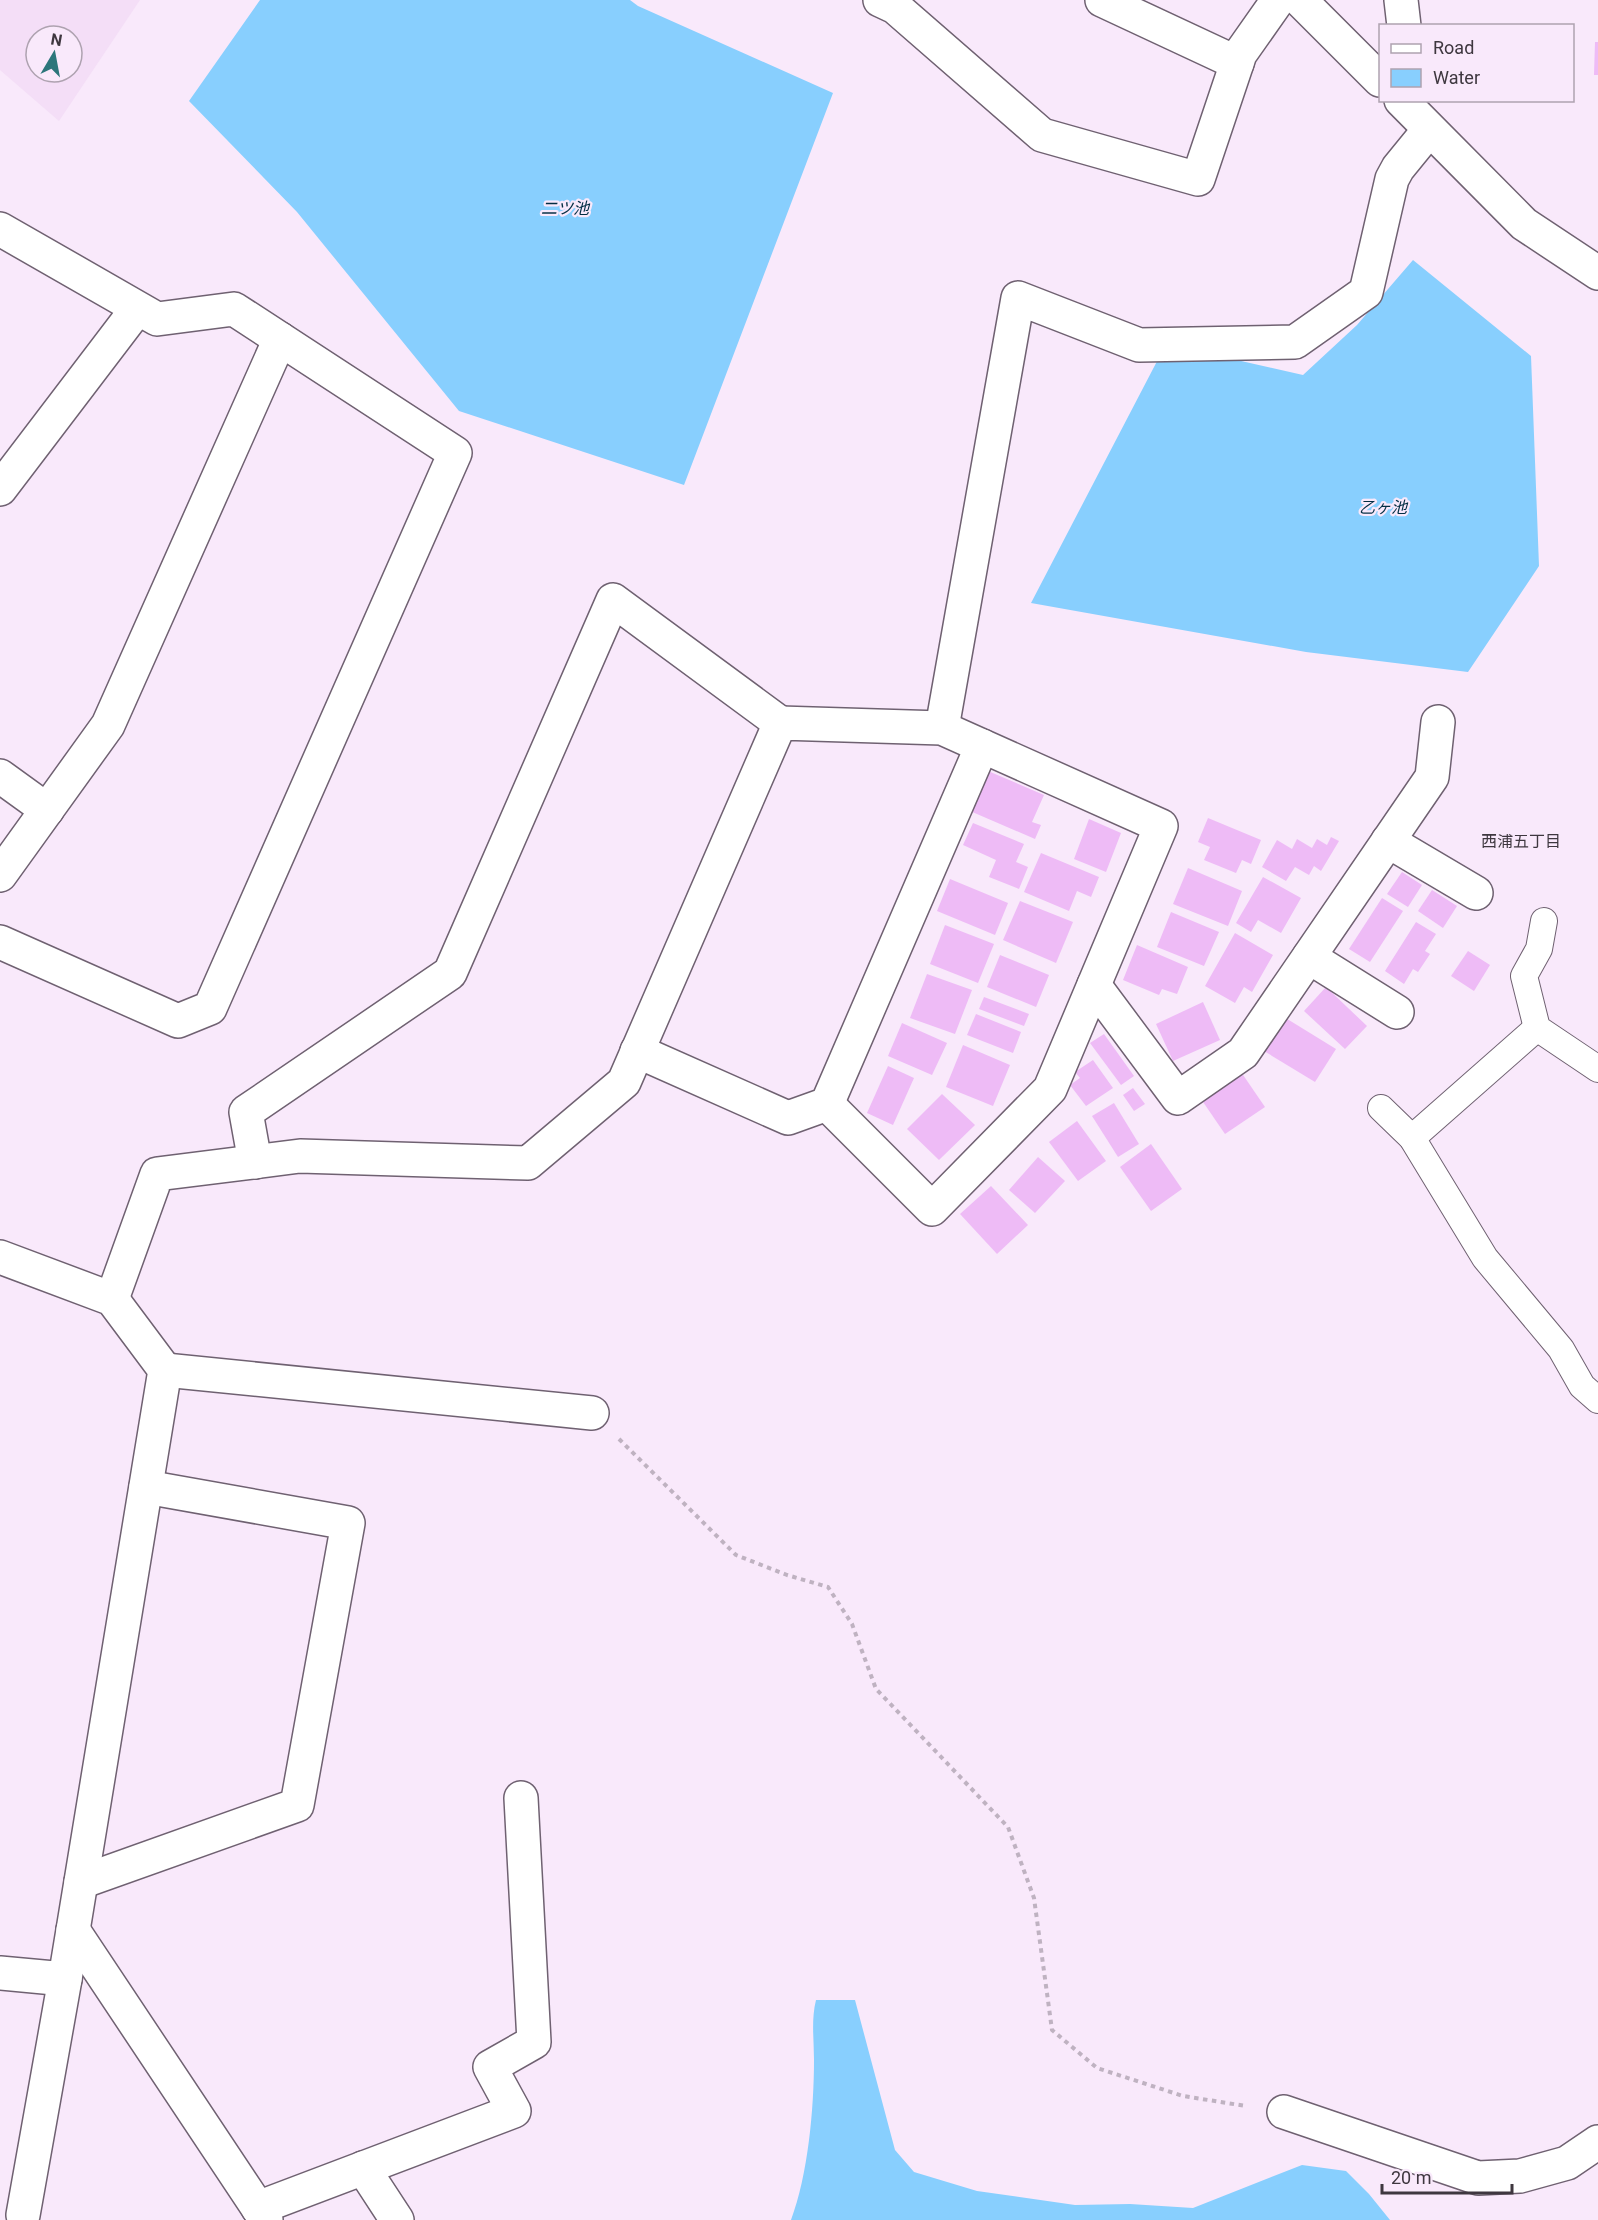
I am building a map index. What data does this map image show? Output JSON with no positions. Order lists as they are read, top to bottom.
{
  "districts": ["西浦五丁目"],
  "water": ["二ツ池", "乙ヶ池"],
  "legend": ["Road", "Water"],
  "scale_bar": "20 m",
  "north": "top"
}
